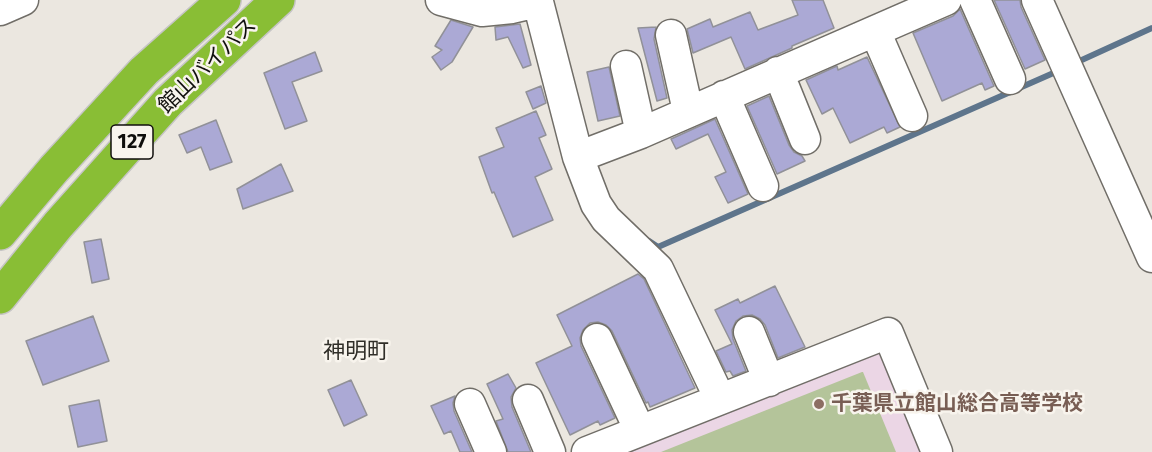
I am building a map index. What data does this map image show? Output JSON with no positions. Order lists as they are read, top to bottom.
{
  "streets": {
    "highway": ["館山バイパス", "127"]
  },
  "districts": ["神明町"],
  "places": ["千葉県立館山総合高等学校"]
}
